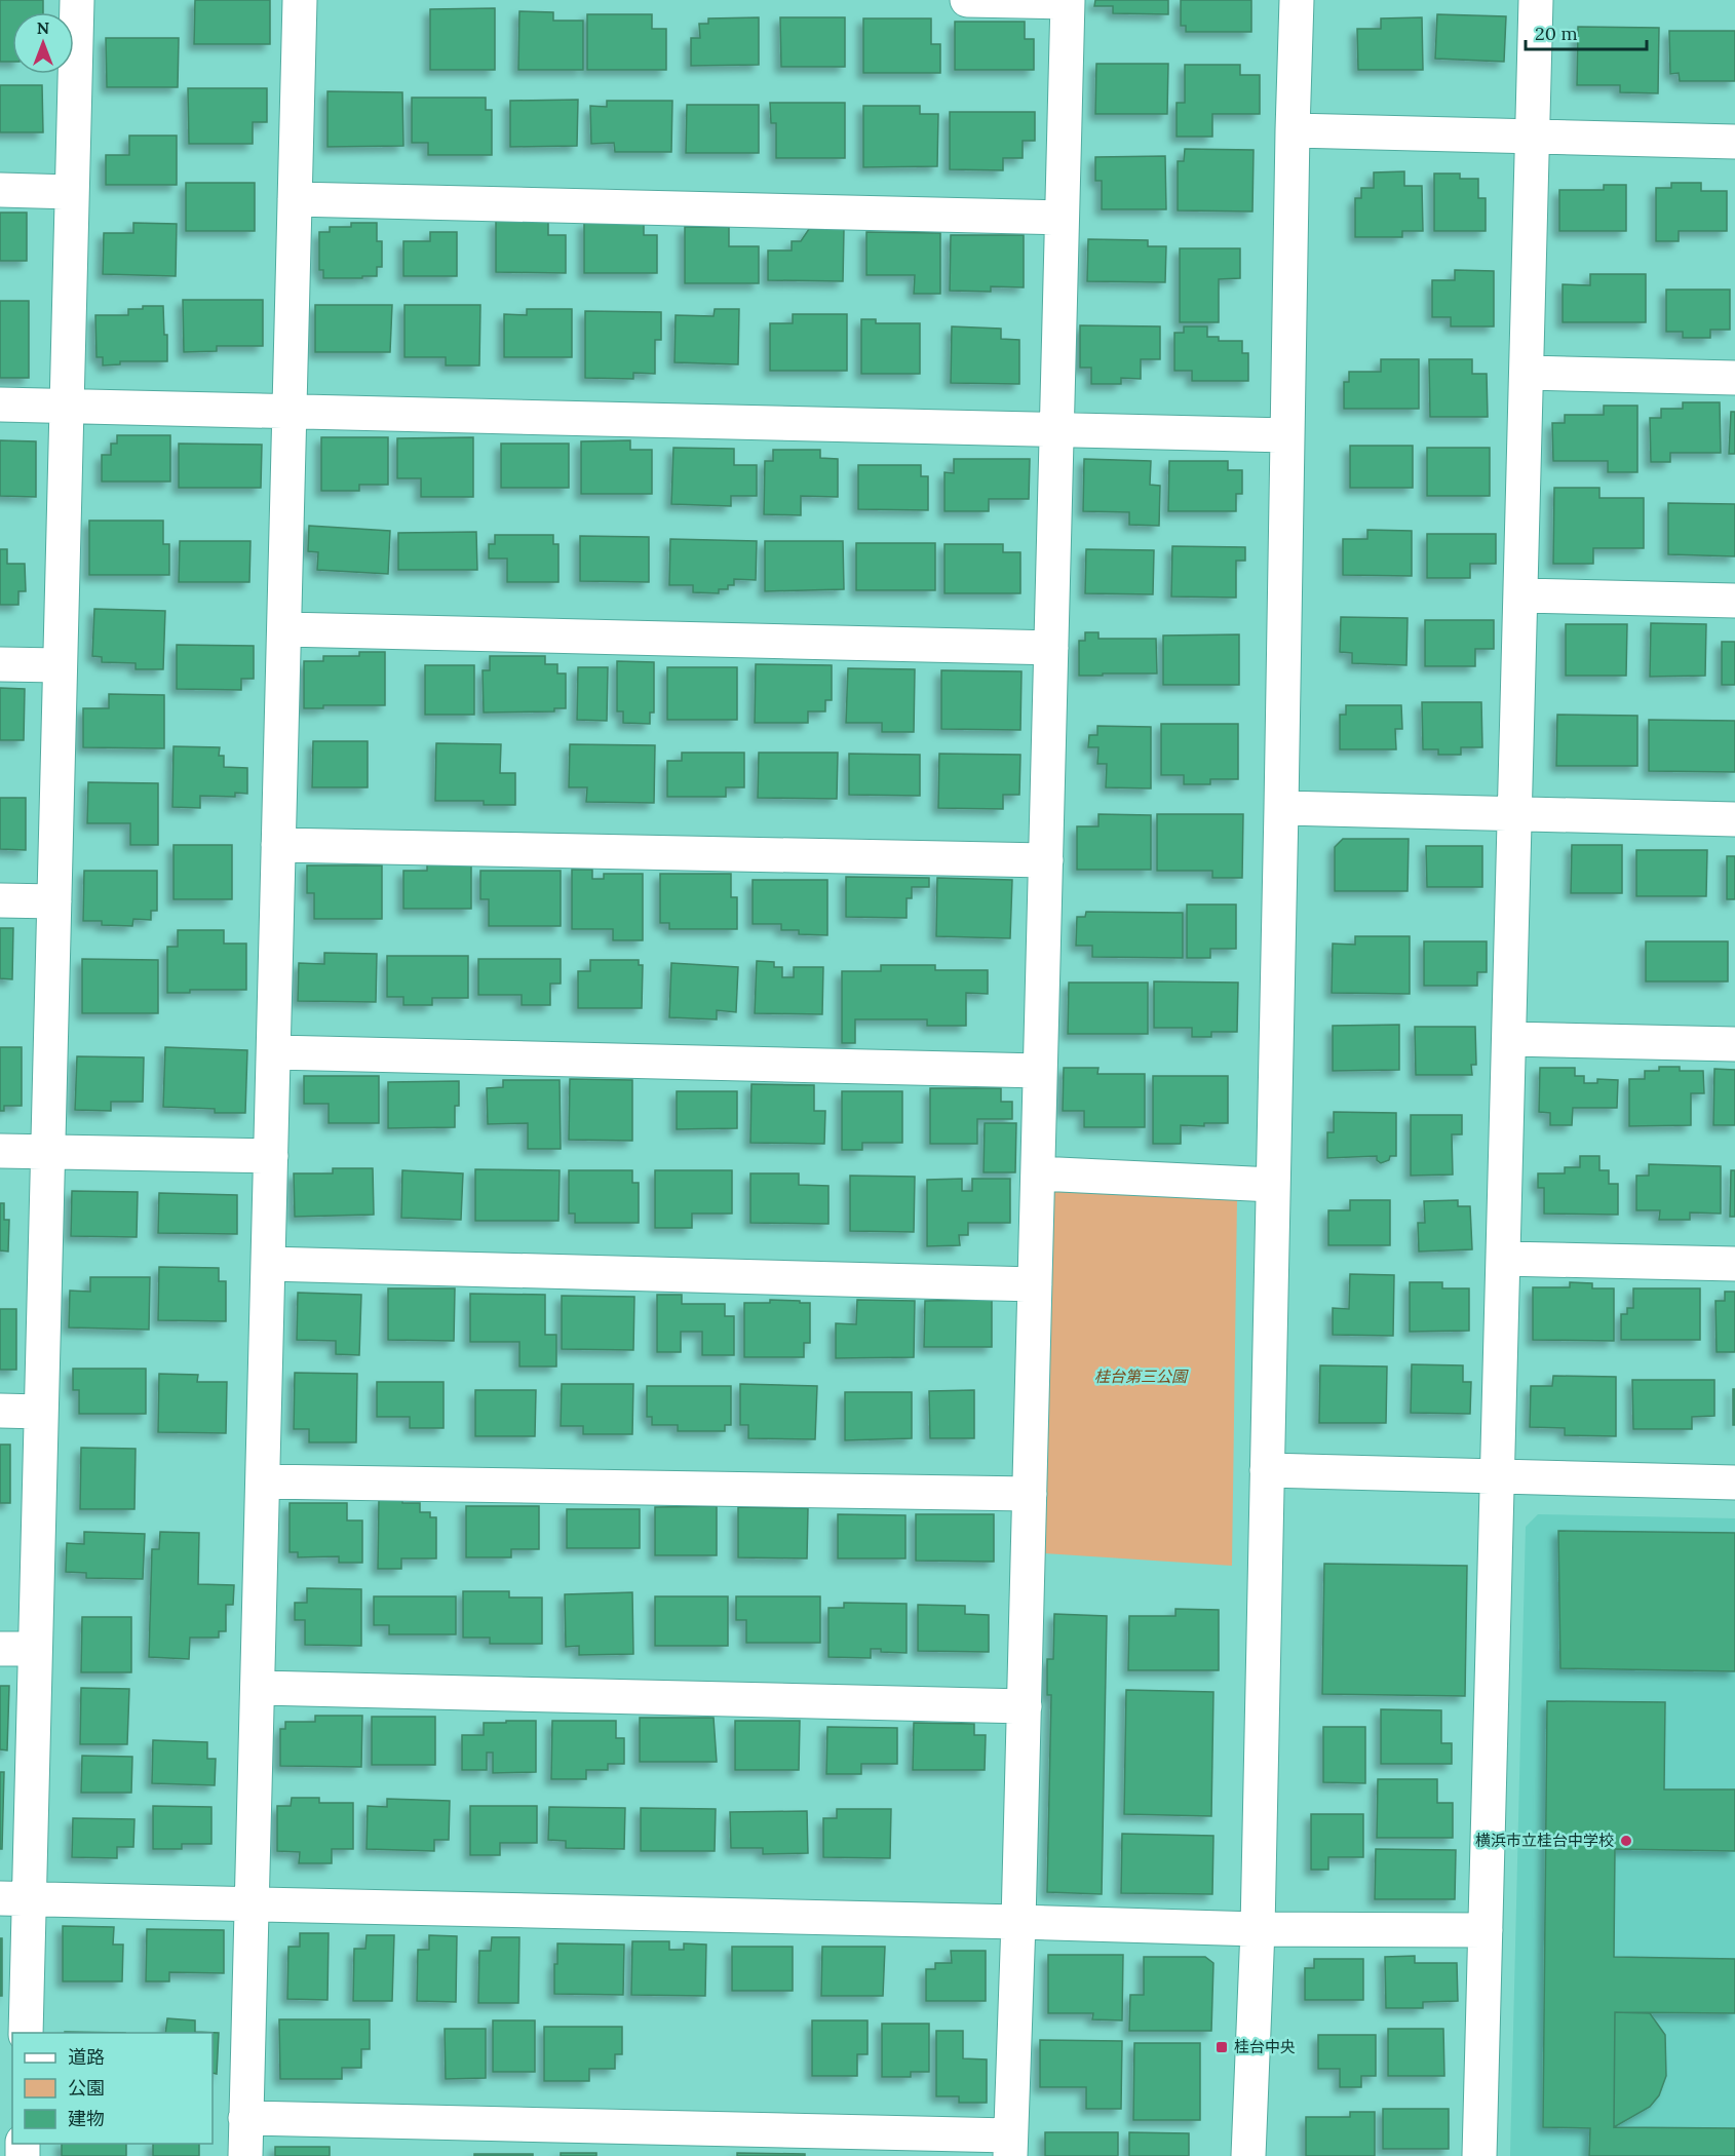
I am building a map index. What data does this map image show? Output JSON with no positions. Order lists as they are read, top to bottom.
{
  "parks": ["桂台第三公園"],
  "places": {
    "other": ["横浜市立桂台中学校"],
    "transit": ["桂台中央"]
  },
  "legend": ["道路", "公園", "建物"],
  "scale_bar": "20 m",
  "north": "top"
}
